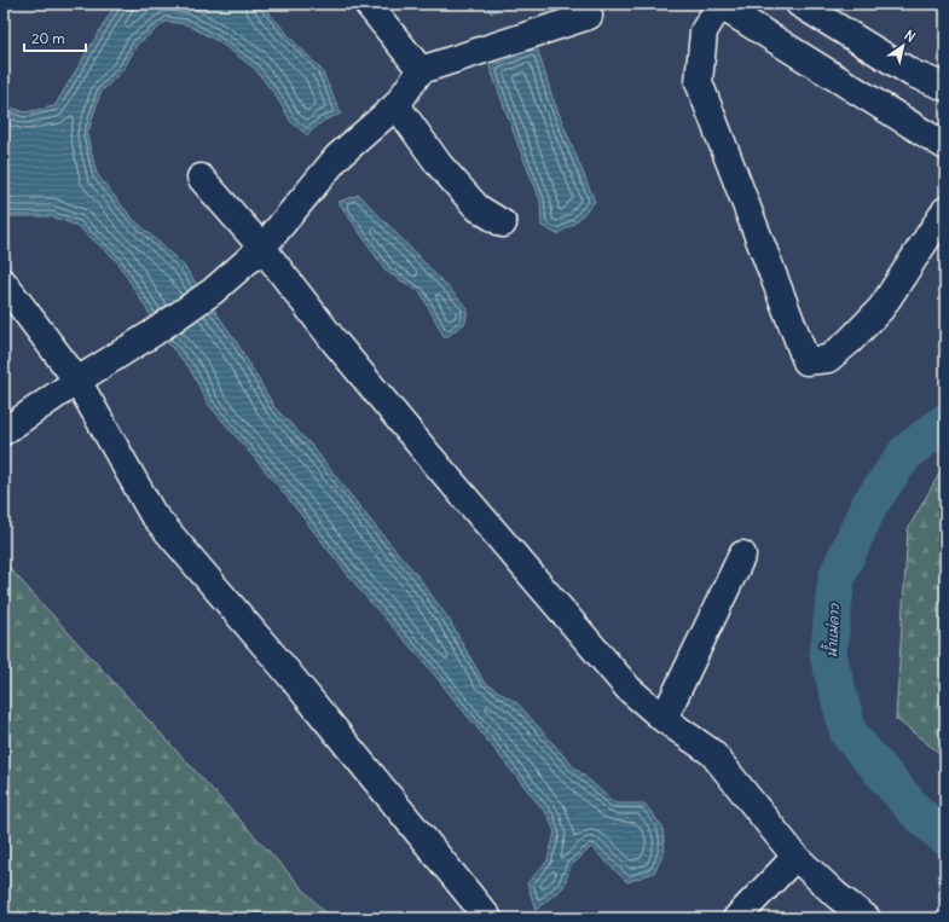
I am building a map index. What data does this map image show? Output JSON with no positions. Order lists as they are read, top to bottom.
{
  "water": ["น้ำแม่คาว"],
  "scale_bar": "20 m",
  "north": "top right"
}
